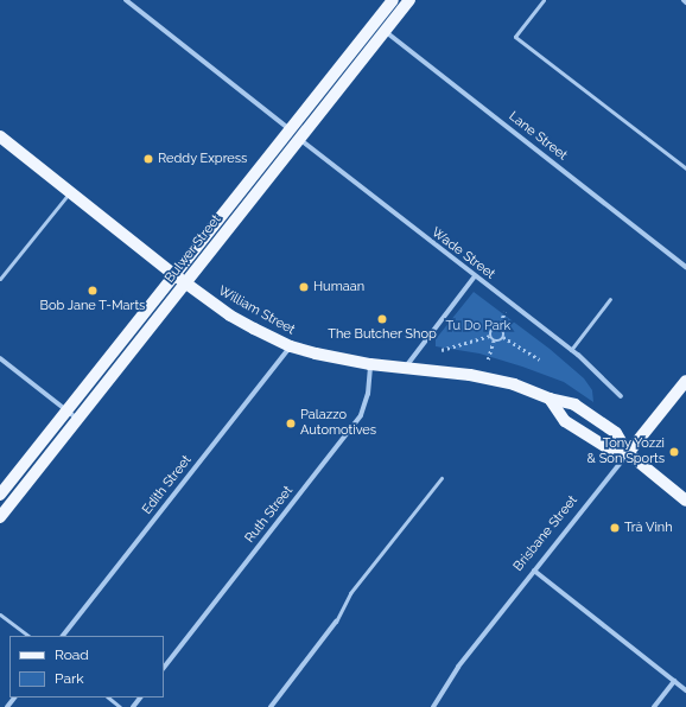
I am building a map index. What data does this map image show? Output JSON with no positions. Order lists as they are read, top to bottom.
{
  "streets": {
    "main road": ["Bulwer Street", "William Street", "Brisbane Street"],
    "street": [
      "Lane Street",
      "Wade Street",
      "Edith Street",
      "Ruth Street"
    ]
  },
  "crossings": [
    ["Lane Street", "Bulwer Street"],
    ["Bulwer Street", "Wade Street"],
    ["Bulwer Street", "William Street"],
    ["William Street", "Edith Street"],
    ["William Street", "Ruth Street"],
    ["William Street", "Brisbane Street"]
  ],
  "parks": ["Tu Do Park"],
  "places": [
    "Reddy Express",
    "Humaan",
    "Bob Jane T-Marts",
    "The Butcher Shop",
    "Palazzo Automotives",
    "Tony Yozzi & Son Sports",
    "Trà Vinh"
  ],
  "legend": ["Road", "Park"]
}
